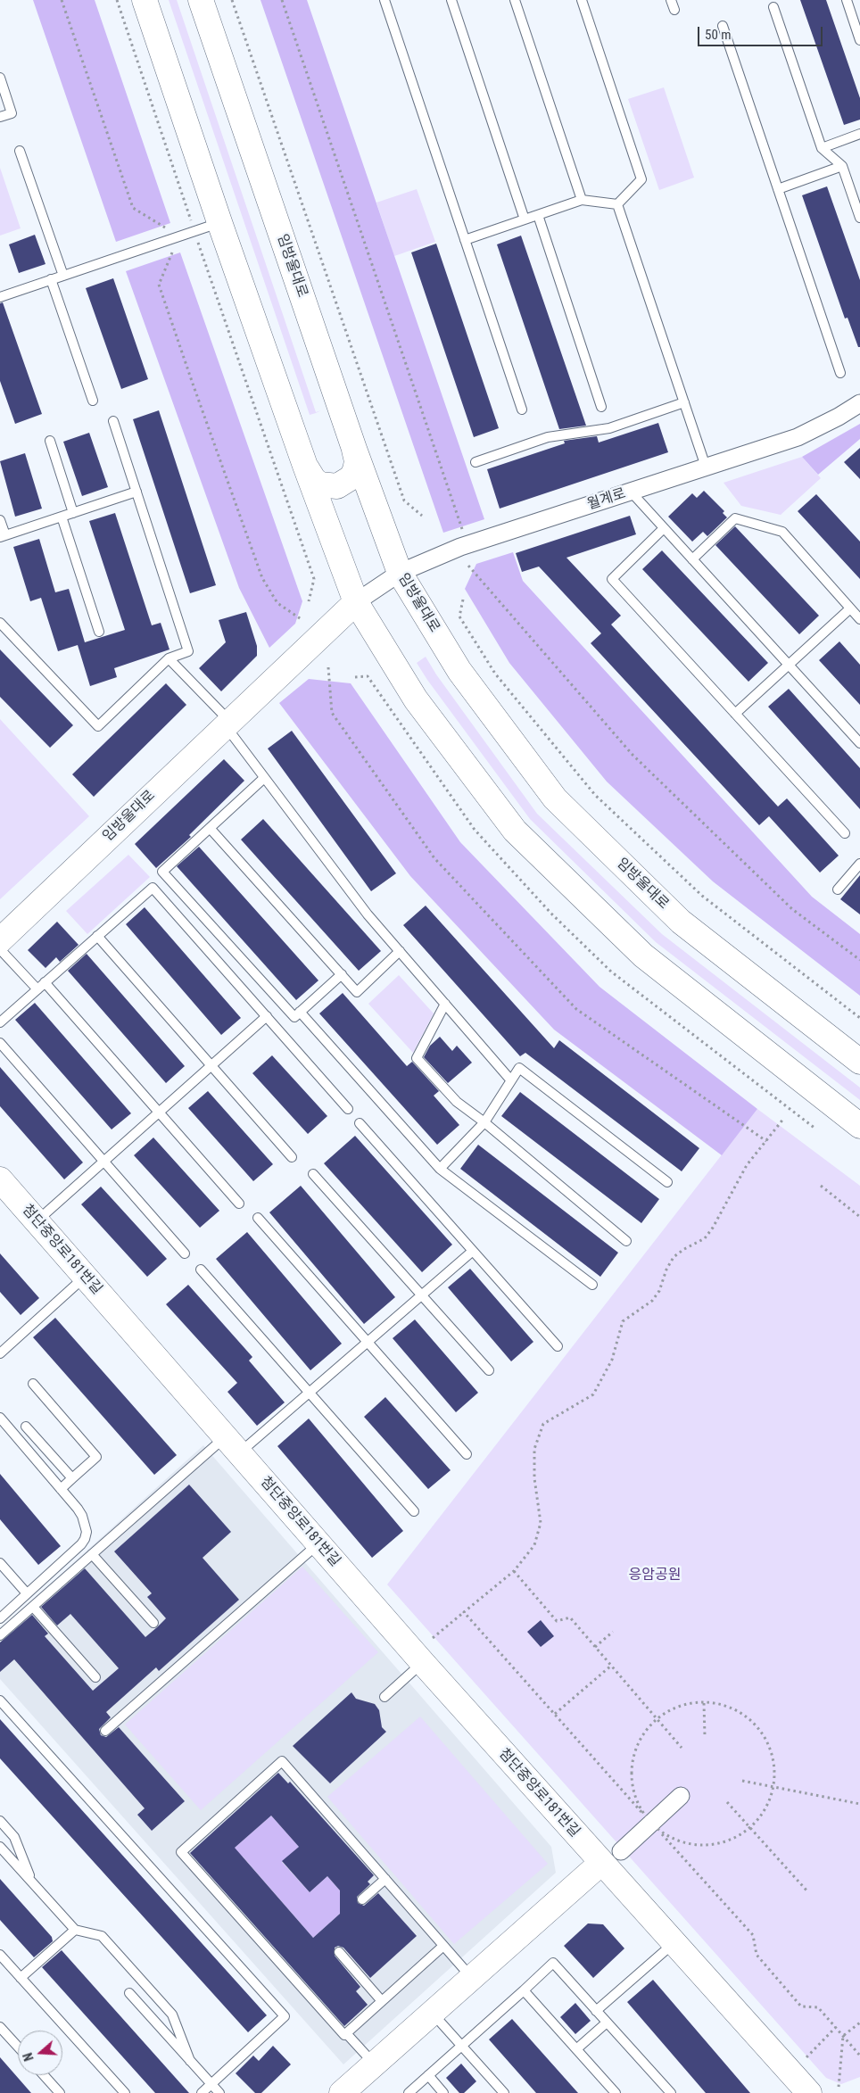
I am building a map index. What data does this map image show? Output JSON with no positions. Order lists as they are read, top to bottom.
{
  "streets": {
    "main road": ["임방울대로", "첨단중앙로181번길"],
    "street": ["월계로"]
  },
  "crossings": [
    ["임방울대로", "월계로"]
  ],
  "parks": ["응암공원"],
  "scale_bar": "50 m",
  "north": "left"
}
